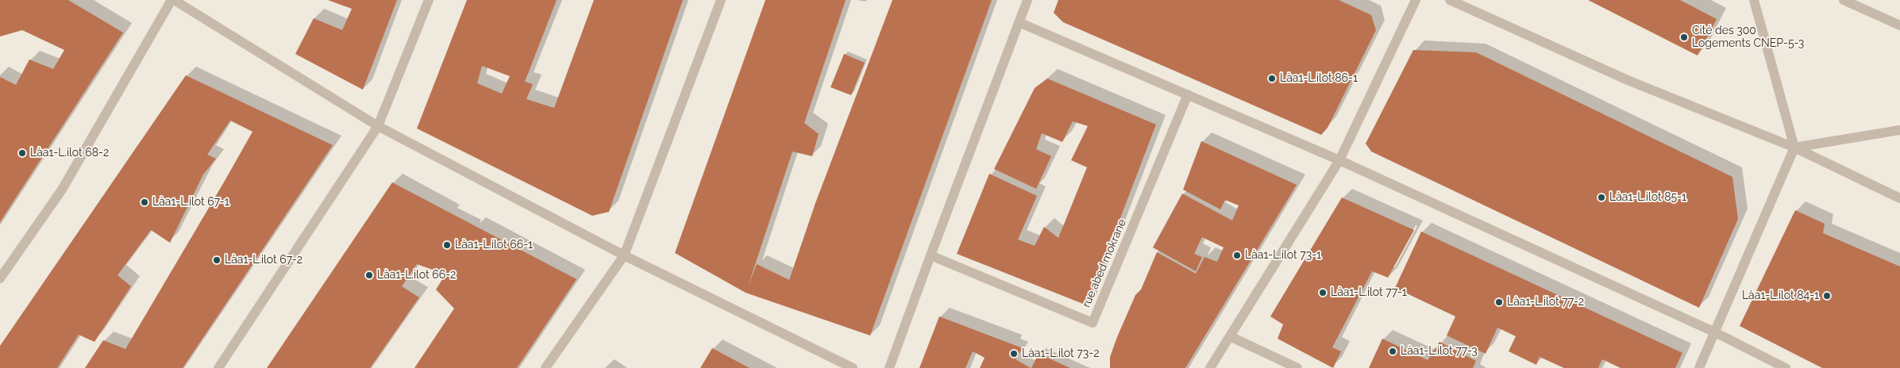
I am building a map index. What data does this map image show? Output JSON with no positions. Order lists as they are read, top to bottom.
{
  "streets": {
    "street": ["rue abed mokrane"]
  },
  "places": [
    "Cité des 300 Logements CNEP-5-3",
    "Làa1-L.ilot 86-1",
    "Làa1-L.ilot 68-2",
    "Làa1-L.ilot 85-1",
    "Làa1-L.ilot 67-1",
    "Làa1-L.ilot 66-1",
    "Làa1-L.ilot 73-1",
    "Làa1-L.ilot 67-2",
    "Làa1-L.ilot 66-2",
    "Làa1-L.ilot 77-1",
    "Làa1-L.ilot 84-1",
    "Làa1-L.ilot 77-2",
    "Làa1-L.ilot 77-3",
    "Làa1-L.ilot 73-2"
  ]
}
